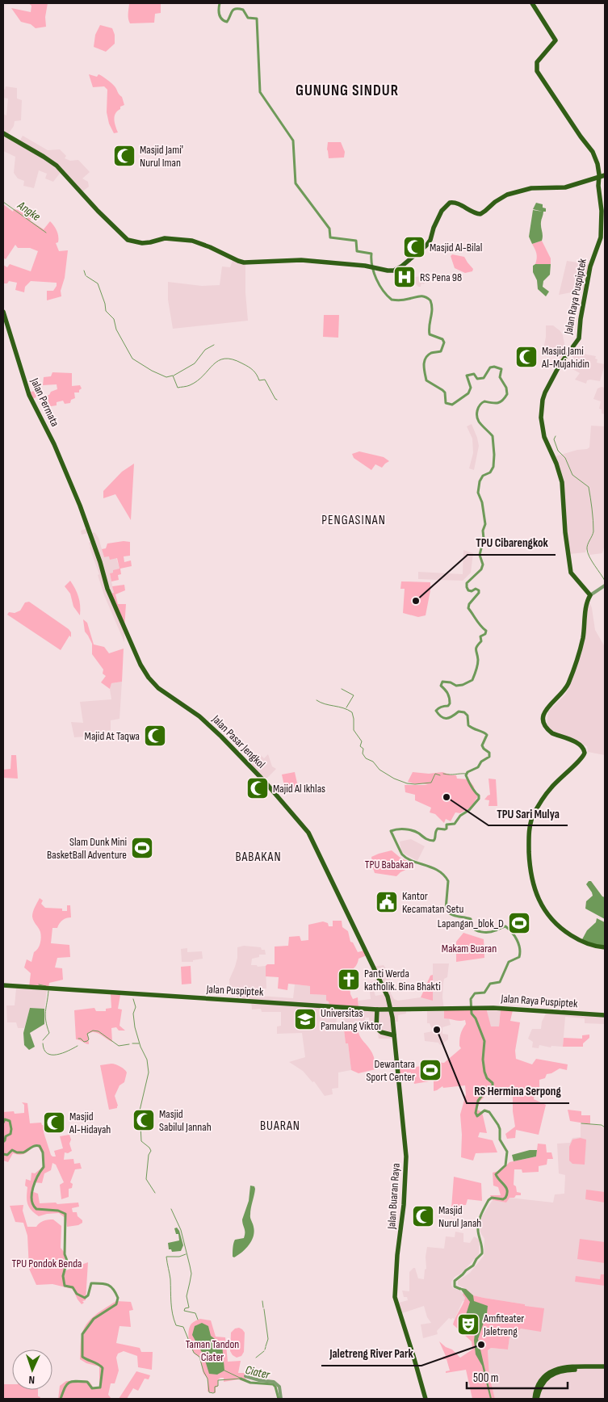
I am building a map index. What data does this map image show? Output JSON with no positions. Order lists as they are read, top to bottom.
{
  "streets": {
    "main road": [
      "Jalan Raya Puspiptek",
      "Jalan Permata",
      "Jalan Pasar Jengkol",
      "Jalan Puspiptek",
      "Jalan Buaran Raya"
    ]
  },
  "crossings": [
    ["Jalan Raya Puspiptek", "Jalan Puspiptek"],
    ["Jalan Permata", "Jalan Pasar Jengkol"],
    ["Jalan Pasar Jengkol", "Jalan Puspiptek"],
    ["Jalan Pasar Jengkol", "Jalan Buaran Raya"],
    ["Jalan Puspiptek", "Jalan Buaran Raya"]
  ],
  "districts": [
    "GUNUNG SINDUR",
    "PENGASINAN",
    "BABAKAN",
    "BUARAN"
  ],
  "water": ["Angke", "Ciater"],
  "parks": [
    "TPU Babakan",
    "Makam Buaran",
    "TPU Pondok Benda",
    "Taman Tandon Ciater"
  ],
  "places": {
    "mosque": [
      "Masjid Jami' Nurul Iman",
      "Masjid Al-Bilal",
      "Masjid Jami Al-Mujahidin",
      "Majid At Taqwa",
      "Majid Al Ikhlas",
      "Masjid Sabilul Jannah",
      "Masjid Al-Hidayah",
      "Masjid Nurul Janah"
    ],
    "hospital": ["RS Pena 98"],
    "other": [
      "TPU Cibarengkok",
      "TPU Sari Mulya",
      "RS Hermina Serpong",
      "Jaletreng River Park"
    ],
    "sports": ["Slam Dunk Mini BasketBall Adventure", "Lapangan_blok_D", "Dewantara Sport Center"],
    "public building": ["Kantor Kecamatan Setu"],
    "church": ["Panti Werda katholik. Bina Bhakti"],
    "school or university": ["Universitas Pamulang Viktor"],
    "theatre": ["Amfiteater Jaletreng"]
  },
  "scale_bar": "500 m",
  "north": "bottom"
}
